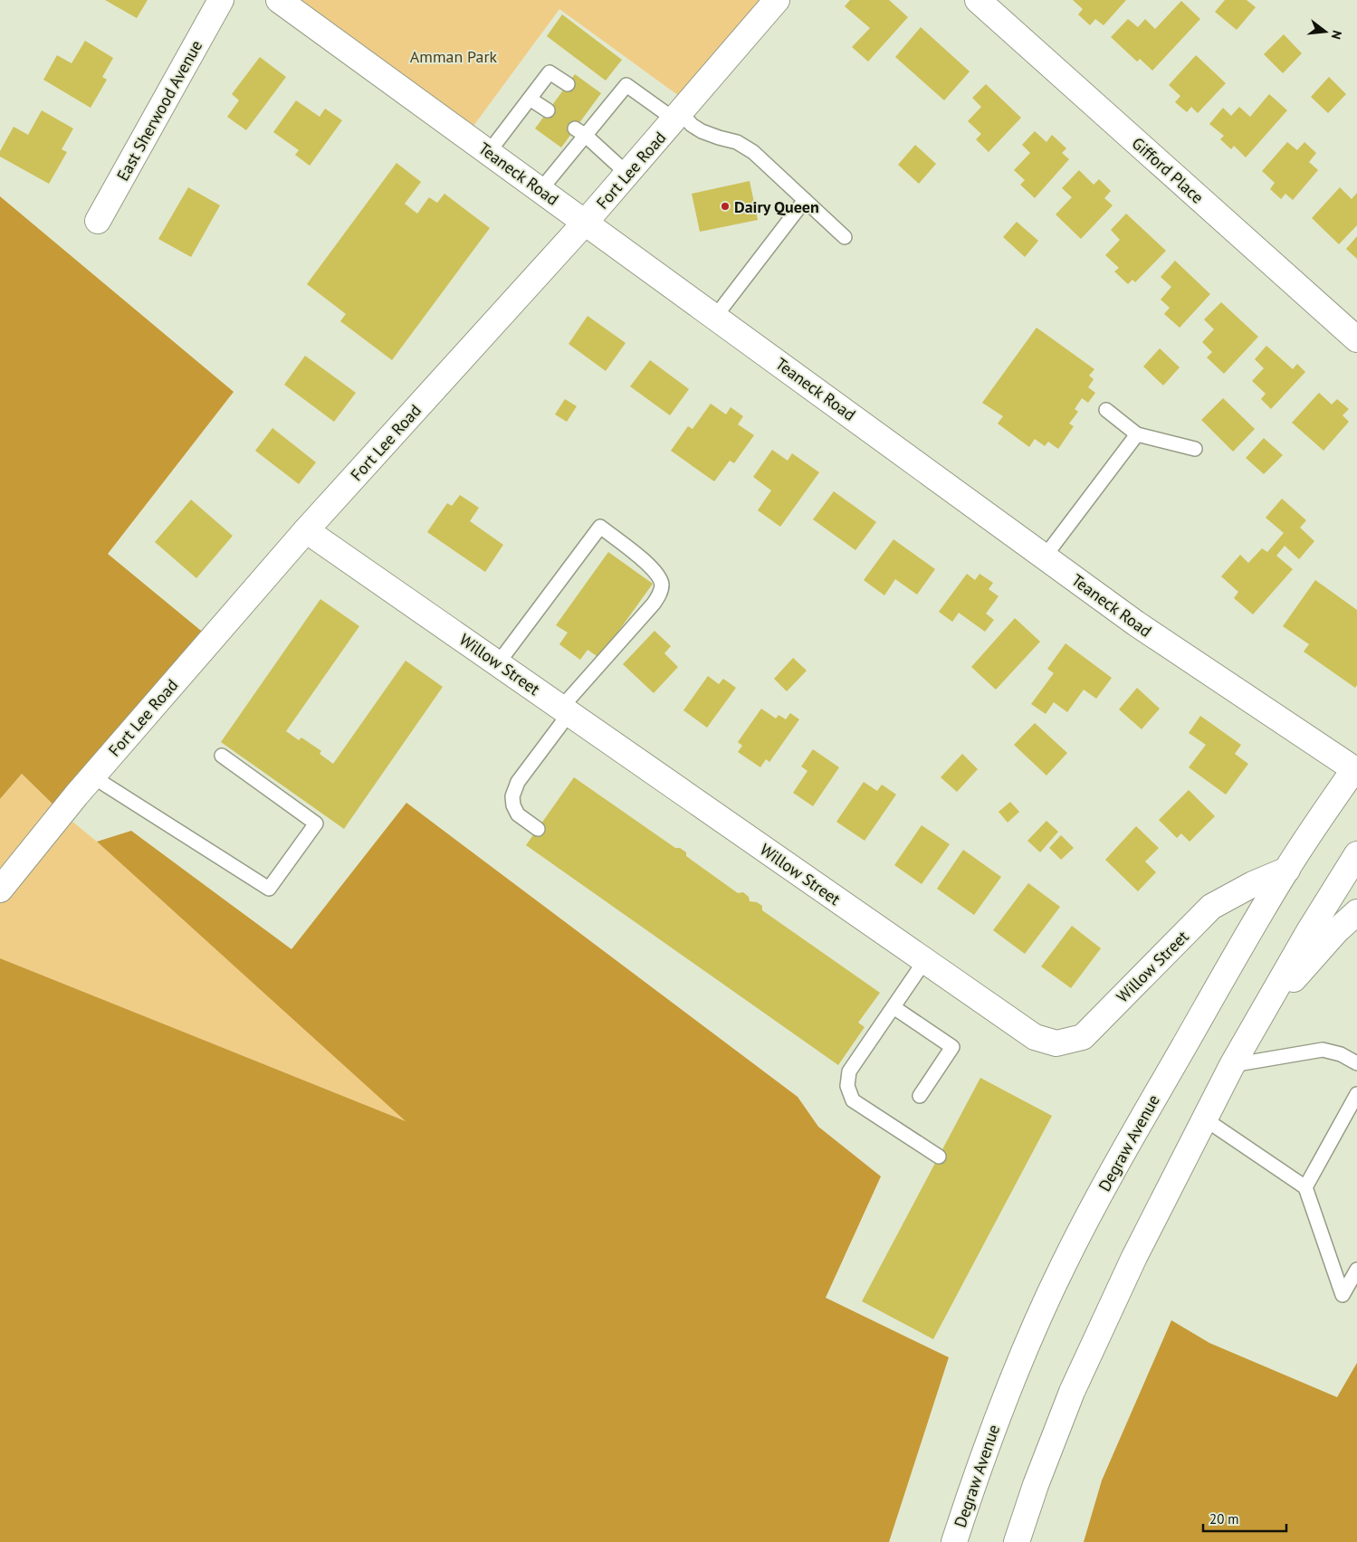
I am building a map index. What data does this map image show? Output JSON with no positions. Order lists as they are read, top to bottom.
{
  "streets": {
    "street": [
      "East Sherwood Avenue",
      "Fort Lee Road",
      "Gifford Place",
      "Teaneck Road",
      "Willow Street",
      "Degraw Avenue"
    ]
  },
  "crossings": [
    ["Fort Lee Road", "Teaneck Road"],
    ["Fort Lee Road", "Willow Street"],
    ["Teaneck Road", "Degraw Avenue"],
    ["Willow Street", "Degraw Avenue"]
  ],
  "parks": ["Amman Park"],
  "places": ["Dairy Queen"],
  "scale_bar": "20 m",
  "north": "right"
}
